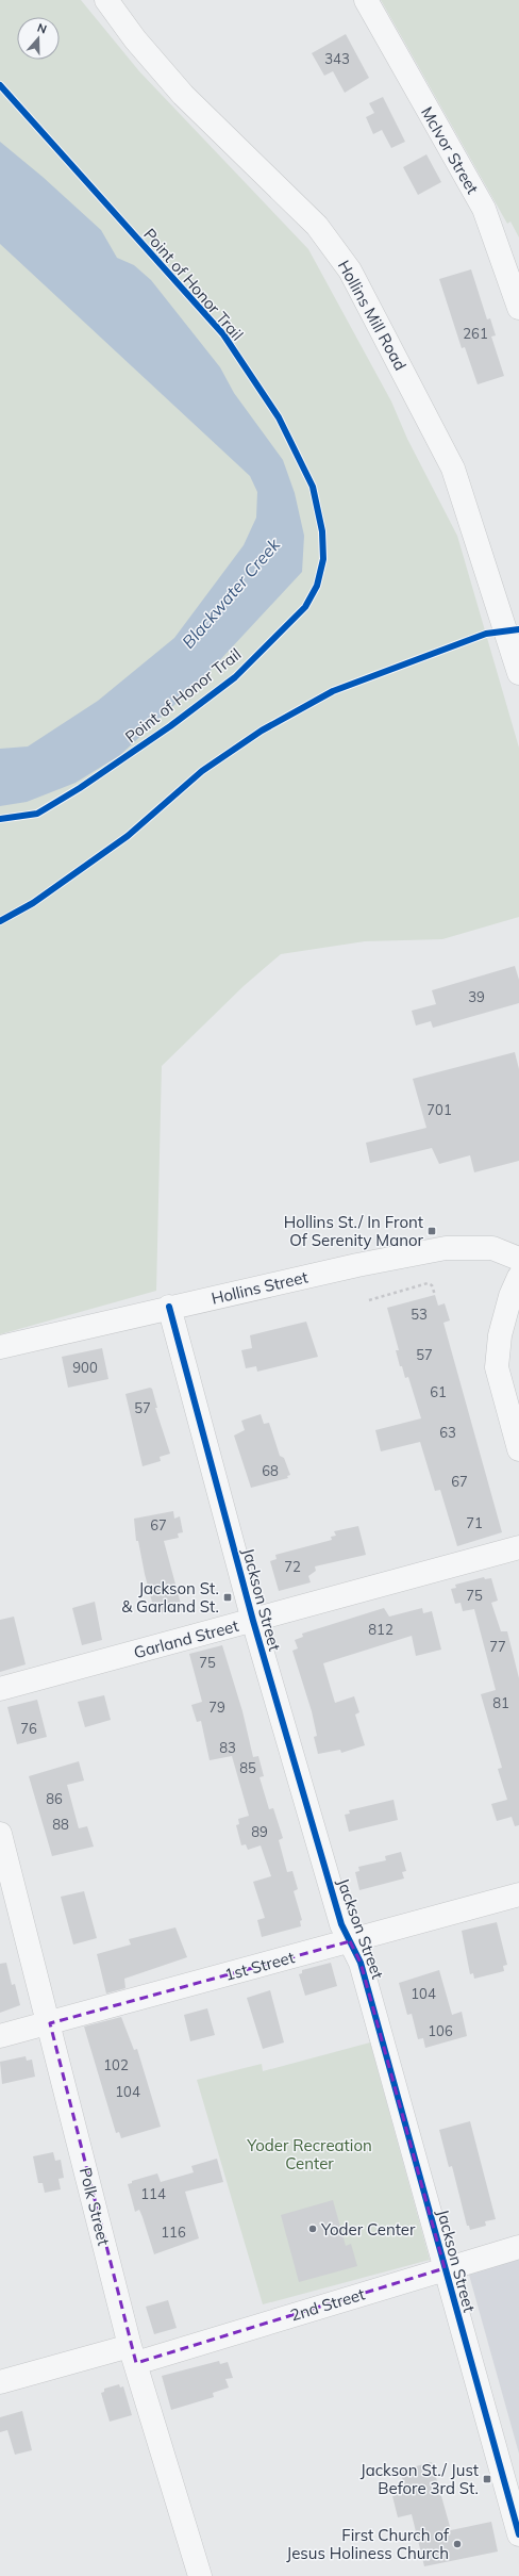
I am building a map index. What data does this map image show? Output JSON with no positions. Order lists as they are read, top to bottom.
{
  "streets": {
    "street": [
      "McIvor Street",
      "Hollins Mill Road",
      "Hollins Street",
      "Jackson Street",
      "Garland Street",
      "1st Street",
      "Polk Street",
      "2nd Street"
    ],
    "cycle path": ["Point of Honor Trail"]
  },
  "crossings": [
    ["Hollins Street", "Jackson Street"],
    ["Jackson Street", "Garland Street"],
    ["Jackson Street", "1st Street"],
    ["Jackson Street", "2nd Street"],
    ["1st Street", "Polk Street"],
    ["Polk Street", "2nd Street"]
  ],
  "water": ["Blackwater Creek"],
  "parks": ["Yoder Recreation Center"],
  "places": {
    "transit": ["Hollins St./ In Front Of Serenity Manor", "Jackson St. & Garland St.", "Jackson St./ Just Before 3rd St."],
    "other": ["Yoder Center", "First Church of Jesus Holiness Church"]
  },
  "house_numbers": [
    "343",
    "261",
    "39",
    "701",
    "53",
    "57",
    "900",
    "61",
    "57",
    "63",
    "68",
    "67",
    "71",
    "67",
    "72",
    "75",
    "812",
    "77",
    "75",
    "81",
    "79",
    "76",
    "83",
    "85",
    "86",
    "88",
    "89",
    "104",
    "106",
    "102",
    "104",
    "114",
    "116"
  ],
  "north": "top"
}
